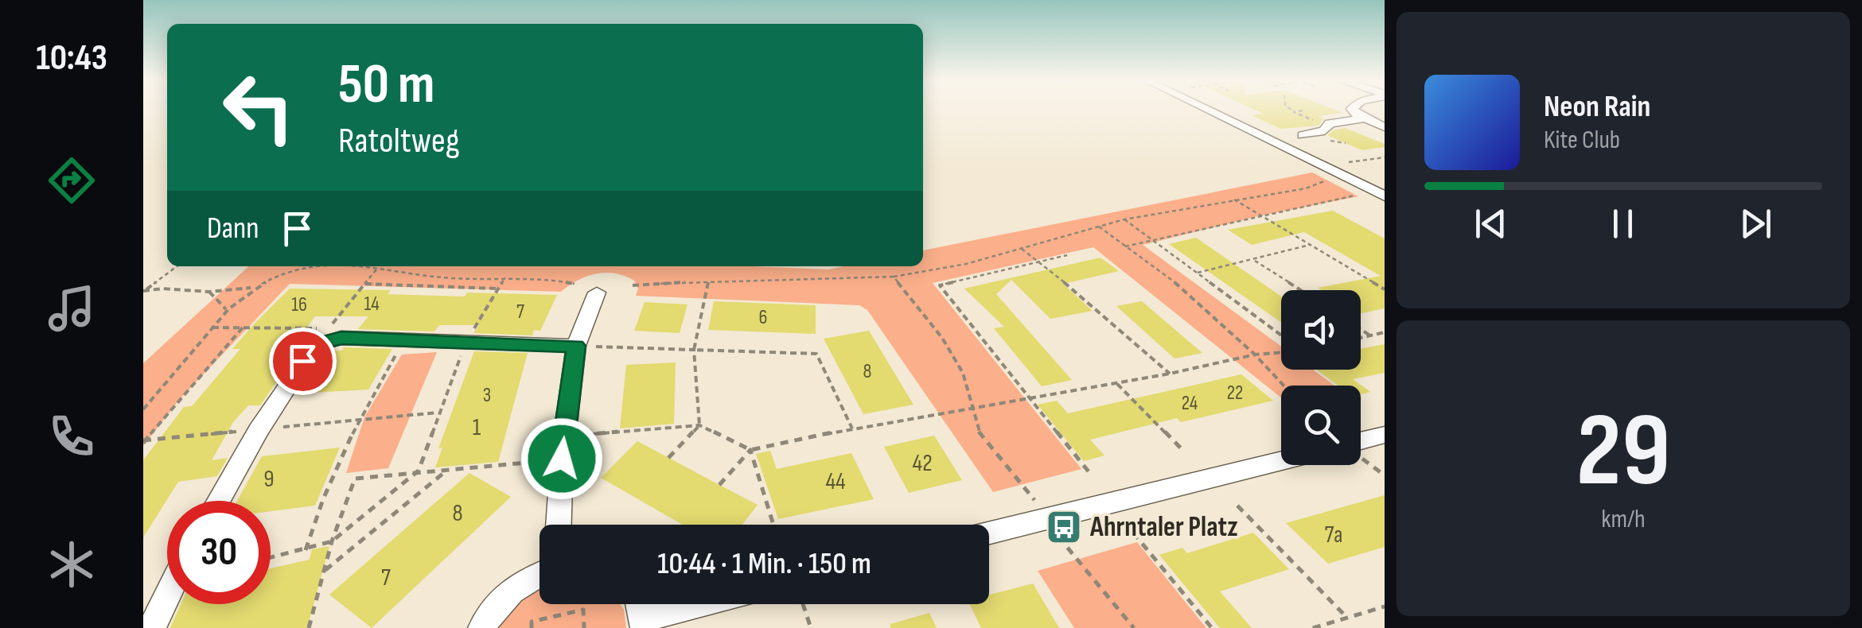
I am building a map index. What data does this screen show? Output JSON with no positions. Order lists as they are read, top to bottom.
{
  "places": {
    "bus stop": ["Ahrntaler Platz"]
  },
  "house_numbers": [
    "14",
    "16",
    "7",
    "6",
    "8",
    "22",
    "3",
    "24",
    "1",
    "42",
    "9",
    "44",
    "8",
    "7a",
    "7"
  ],
  "page": {
    "tabs": "10:43",
    "turn": ["50 m", "Ratoltweg"],
    "song": ["Neon Rain", "Kite Club"],
    "then": "Dann",
    "tile": ["29", "km/h"],
    "limit": "30",
    "trip": "10:44 · 1 Min. · 150 m"
  }
}
